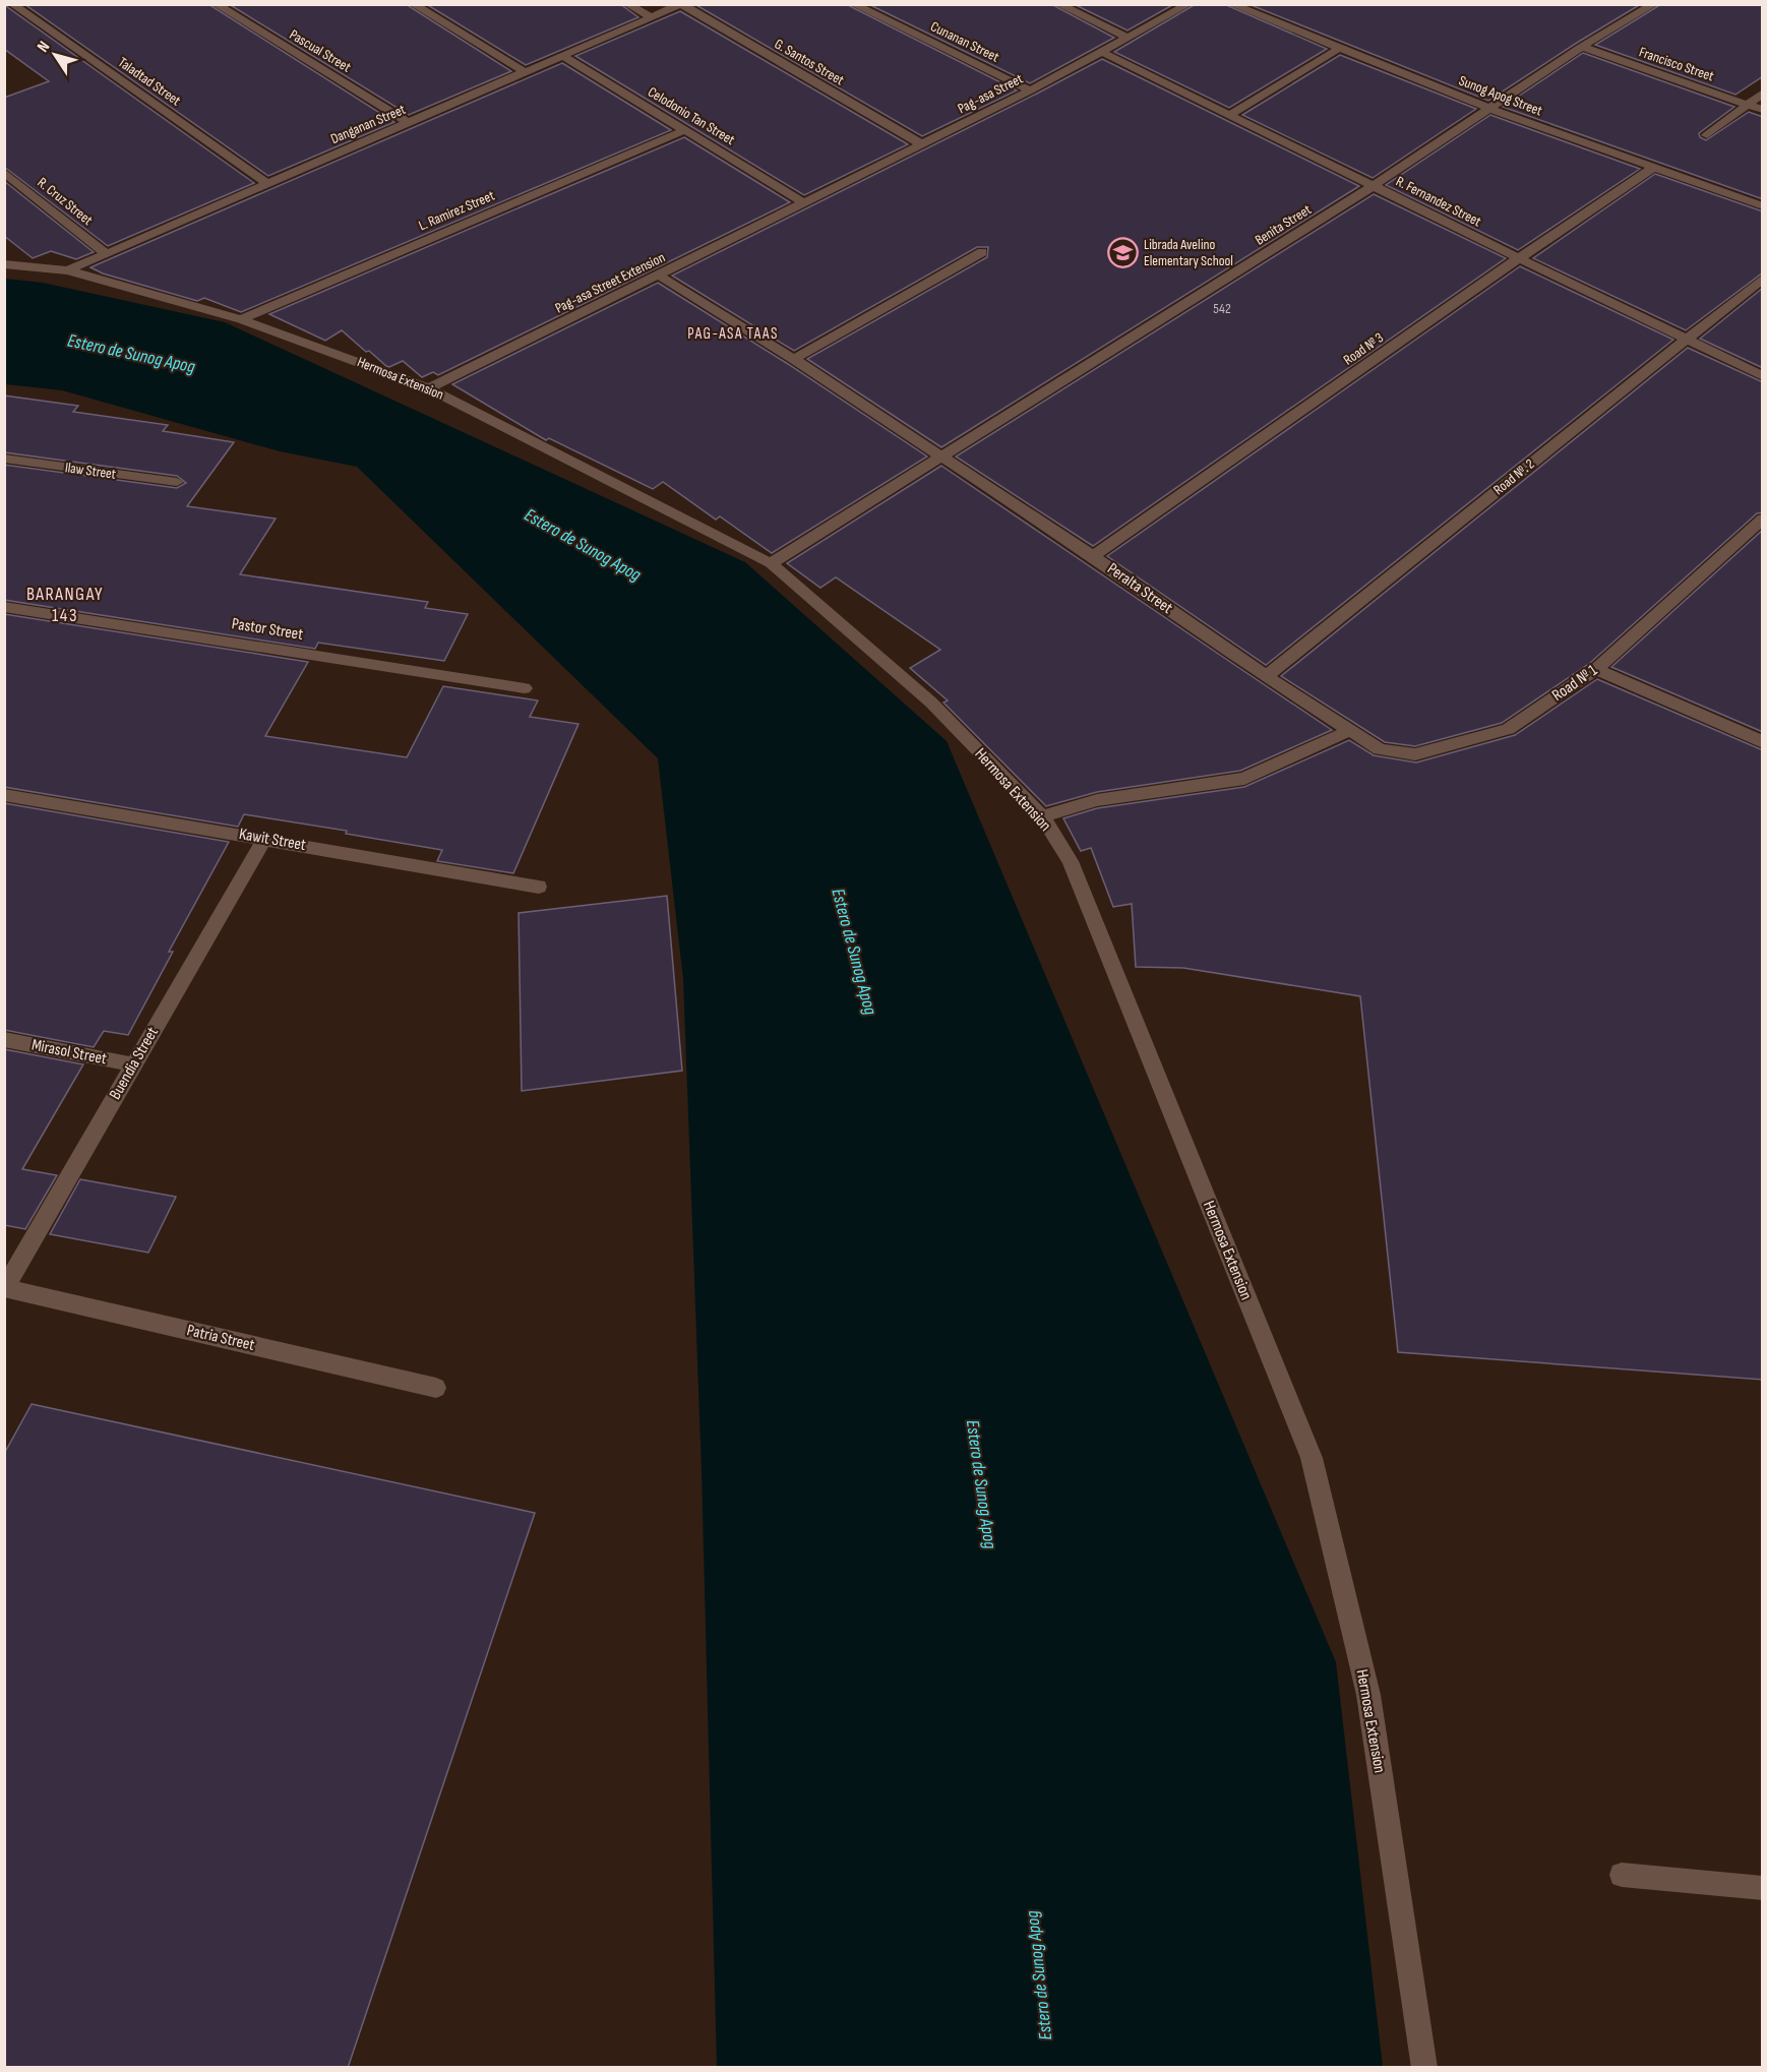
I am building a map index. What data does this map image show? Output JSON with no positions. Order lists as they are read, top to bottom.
{
  "streets": {
    "street": [
      "Cunanan Street",
      "Pascual Street",
      "G. Santos Street",
      "Francisco Street",
      "Taladtad Street",
      "Pag-asa Street",
      "Sunog Apog Street",
      "Celodonio Tan Street",
      "Danganan Street",
      "R. Cruz Street",
      "R. Fernandez Street",
      "L. Ramirez Street",
      "Benita Street",
      "Pag-asa Street Extension",
      "Road № 3",
      "Hermosa Extension",
      "Ilaw Street",
      "Road №. 2",
      "Peralta Street",
      "Pastor Street",
      "Road № 1",
      "Kawit Street",
      "Mirasol Street",
      "Buendia Street",
      "Patria Street"
    ]
  },
  "crossings": [
    ["Cunanan Street", "Pag-asa Street"],
    ["Pascual Street", "Danganan Street"],
    ["G. Santos Street", "Pag-asa Street"],
    ["G. Santos Street", "Danganan Street"],
    ["Francisco Street", "Benita Street"],
    ["Taladtad Street", "Danganan Street"],
    ["Pag-asa Street", "Celodonio Tan Street"],
    ["Pag-asa Street", "R. Fernandez Street"],
    ["Pag-asa Street", "Pag-asa Street Extension"],
    ["Sunog Apog Street", "Benita Street"],
    ["Sunog Apog Street", "Road № 3"],
    ["Celodonio Tan Street", "Danganan Street"],
    ["Celodonio Tan Street", "L. Ramirez Street"],
    ["Celodonio Tan Street", "Pag-asa Street Extension"],
    ["Danganan Street", "R. Cruz Street"],
    ["Danganan Street", "Hermosa Extension"],
    ["R. Fernandez Street", "Benita Street"],
    ["R. Fernandez Street", "Road № 3"],
    ["R. Fernandez Street", "Road №. 2"],
    ["L. Ramirez Street", "Hermosa Extension"],
    ["Benita Street", "Hermosa Extension"],
    ["Benita Street", "Peralta Street"],
    ["Pag-asa Street Extension", "Hermosa Extension"],
    ["Pag-asa Street Extension", "Peralta Street"],
    ["Road № 3", "Peralta Street"],
    ["Road №. 2", "Peralta Street"],
    ["Peralta Street", "Road № 1"],
    ["Kawit Street", "Buendia Street"],
    ["Mirasol Street", "Buendia Street"],
    ["Buendia Street", "Patria Street"]
  ],
  "districts": ["PAG-ASA TAAS", "BARANGAY 143"],
  "water": ["Estero de Sunog Apog"],
  "places": {
    "school or university": ["Librada Avelino Elementary School"]
  },
  "house_numbers": ["542"],
  "north": "top left"
}
